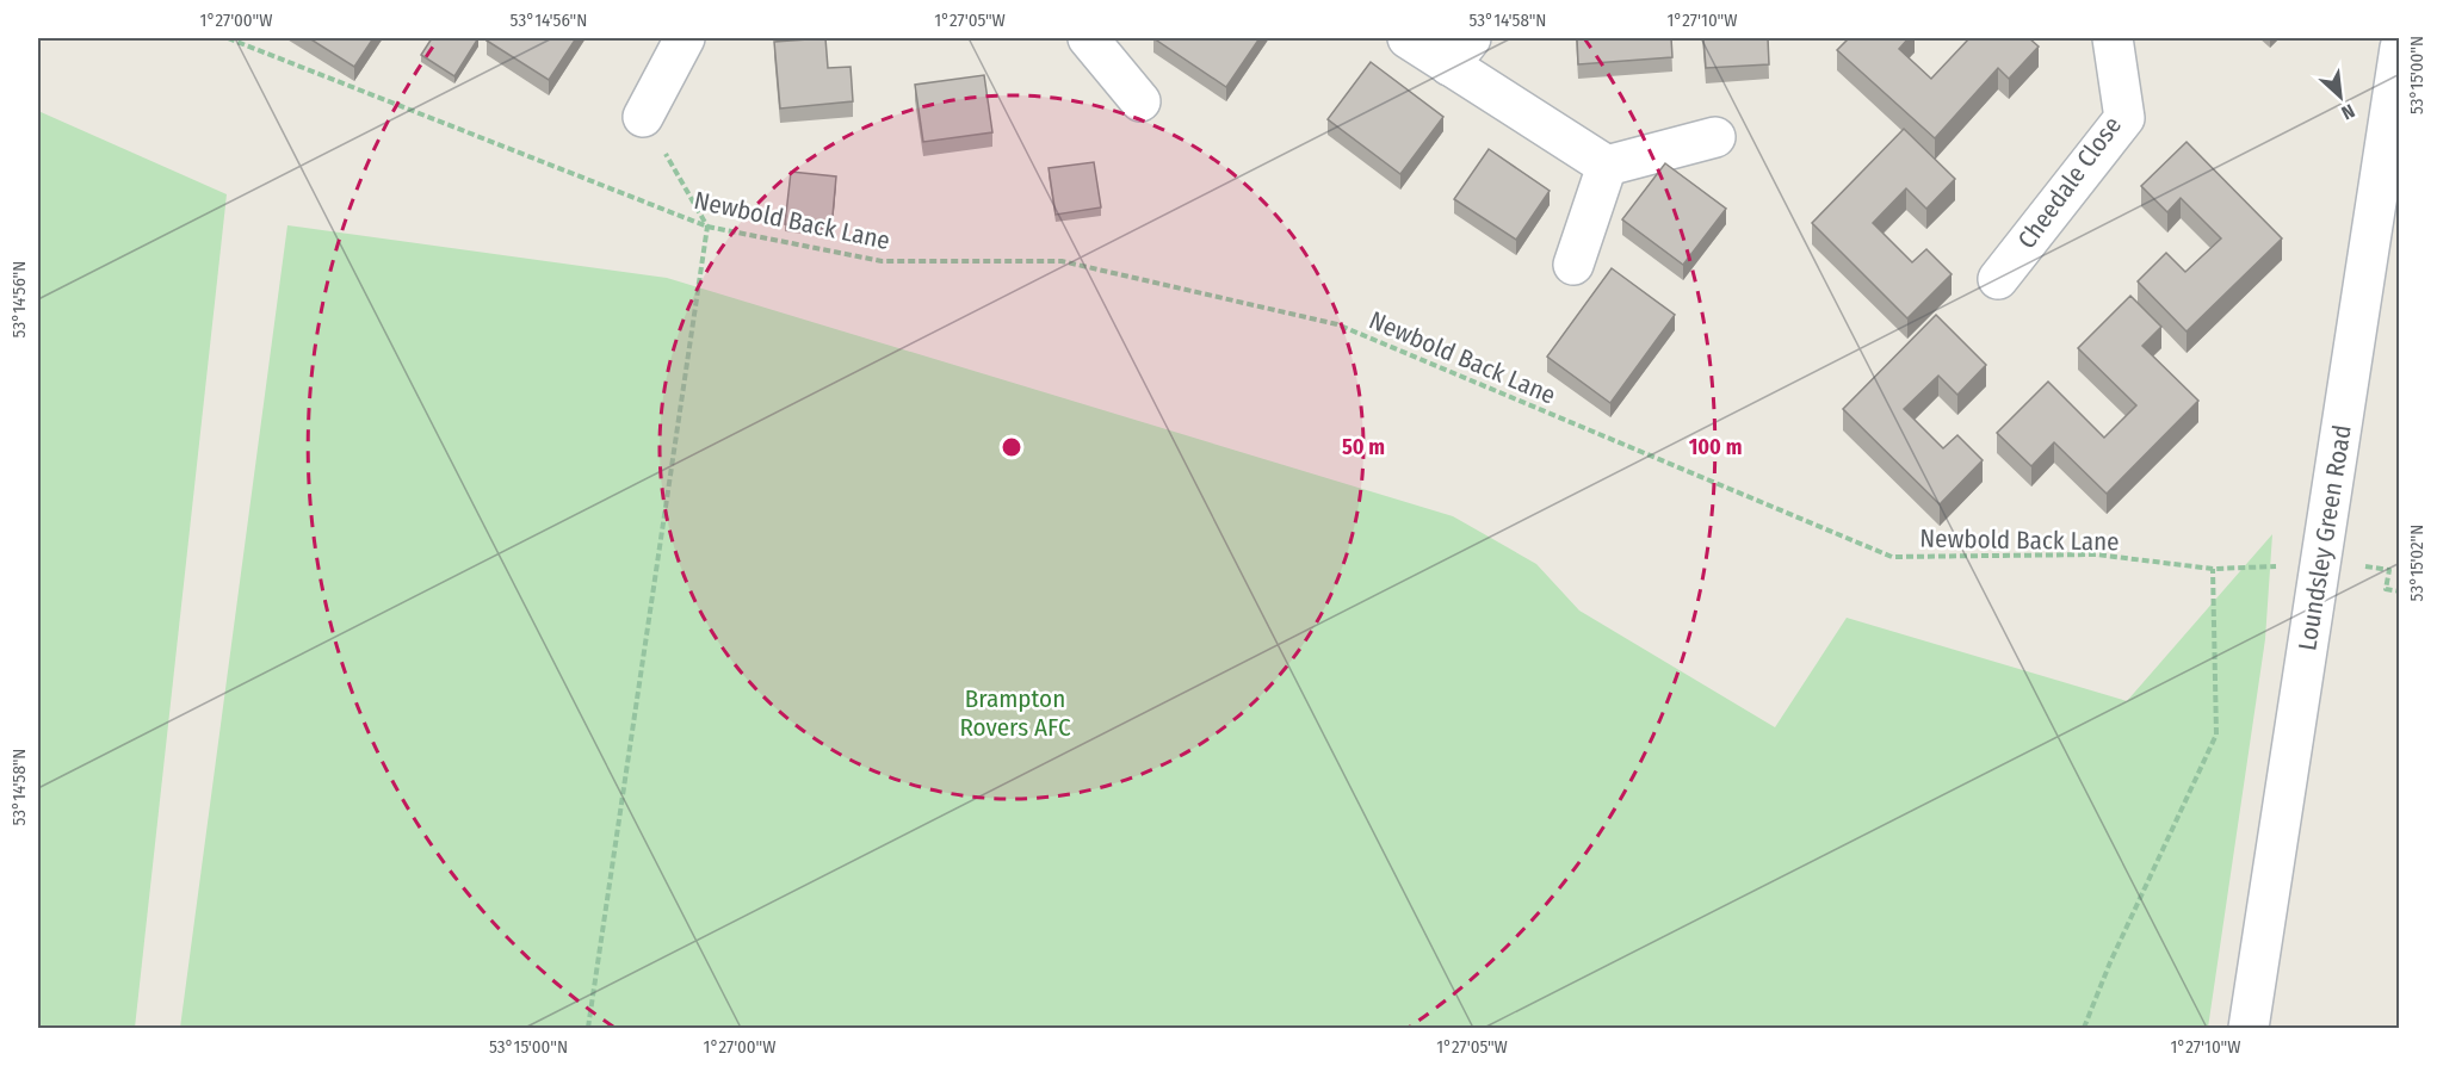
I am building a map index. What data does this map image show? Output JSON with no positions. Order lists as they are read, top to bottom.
{
  "streets": {
    "main road": ["Cheedale Close", "Loundsley Green Road"],
    "path": ["Newbold Back Lane"]
  },
  "crossings": [
    ["Newbold Back Lane", "Loundsley Green Road"]
  ],
  "parks": ["Brampton Rovers AFC"],
  "north": "bottom right",
  "coordinates": [
    "1°27'00\"W",
    "53°14'56\"N",
    "1°27'05\"W",
    "53°14'58\"N",
    "1°27'10\"W",
    "53°15'00\"N",
    "53°15'02\"N"
  ],
  "rings": ["50 m", "100 m"]
}
